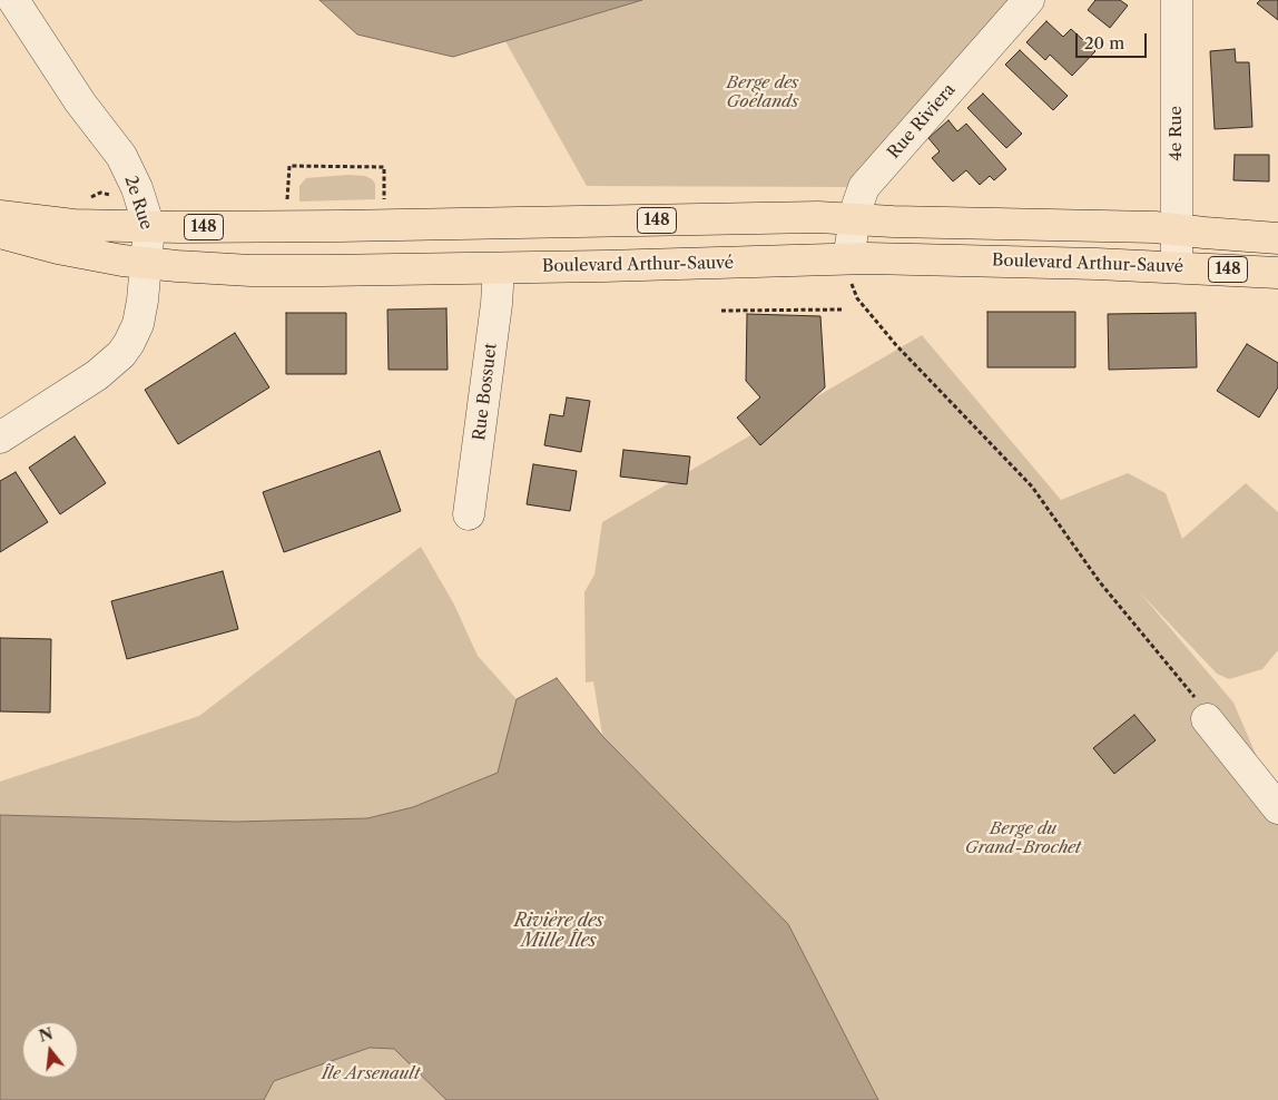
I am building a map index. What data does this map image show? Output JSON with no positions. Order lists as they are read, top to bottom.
{
  "streets": {
    "main road": ["148", "Boulevard Arthur-Sauvé"],
    "street": [
      "Rue Riviera",
      "4e Rue",
      "2e Rue",
      "Rue Bossuet"
    ]
  },
  "crossings": [
    ["Rue Riviera", "148"],
    ["Rue Riviera", "Boulevard Arthur-Sauvé"],
    ["4e Rue", "148"],
    ["4e Rue", "Boulevard Arthur-Sauvé"],
    ["2e Rue", "148"],
    ["2e Rue", "Boulevard Arthur-Sauvé"],
    ["Boulevard Arthur-Sauvé", "Rue Bossuet"]
  ],
  "water": ["Rivière des Mille Îles"],
  "parks": ["Berge des Goélands", "Berge du Grand-Brochet", "Île Arsenault"],
  "scale_bar": "20 m",
  "north": "top"
}
